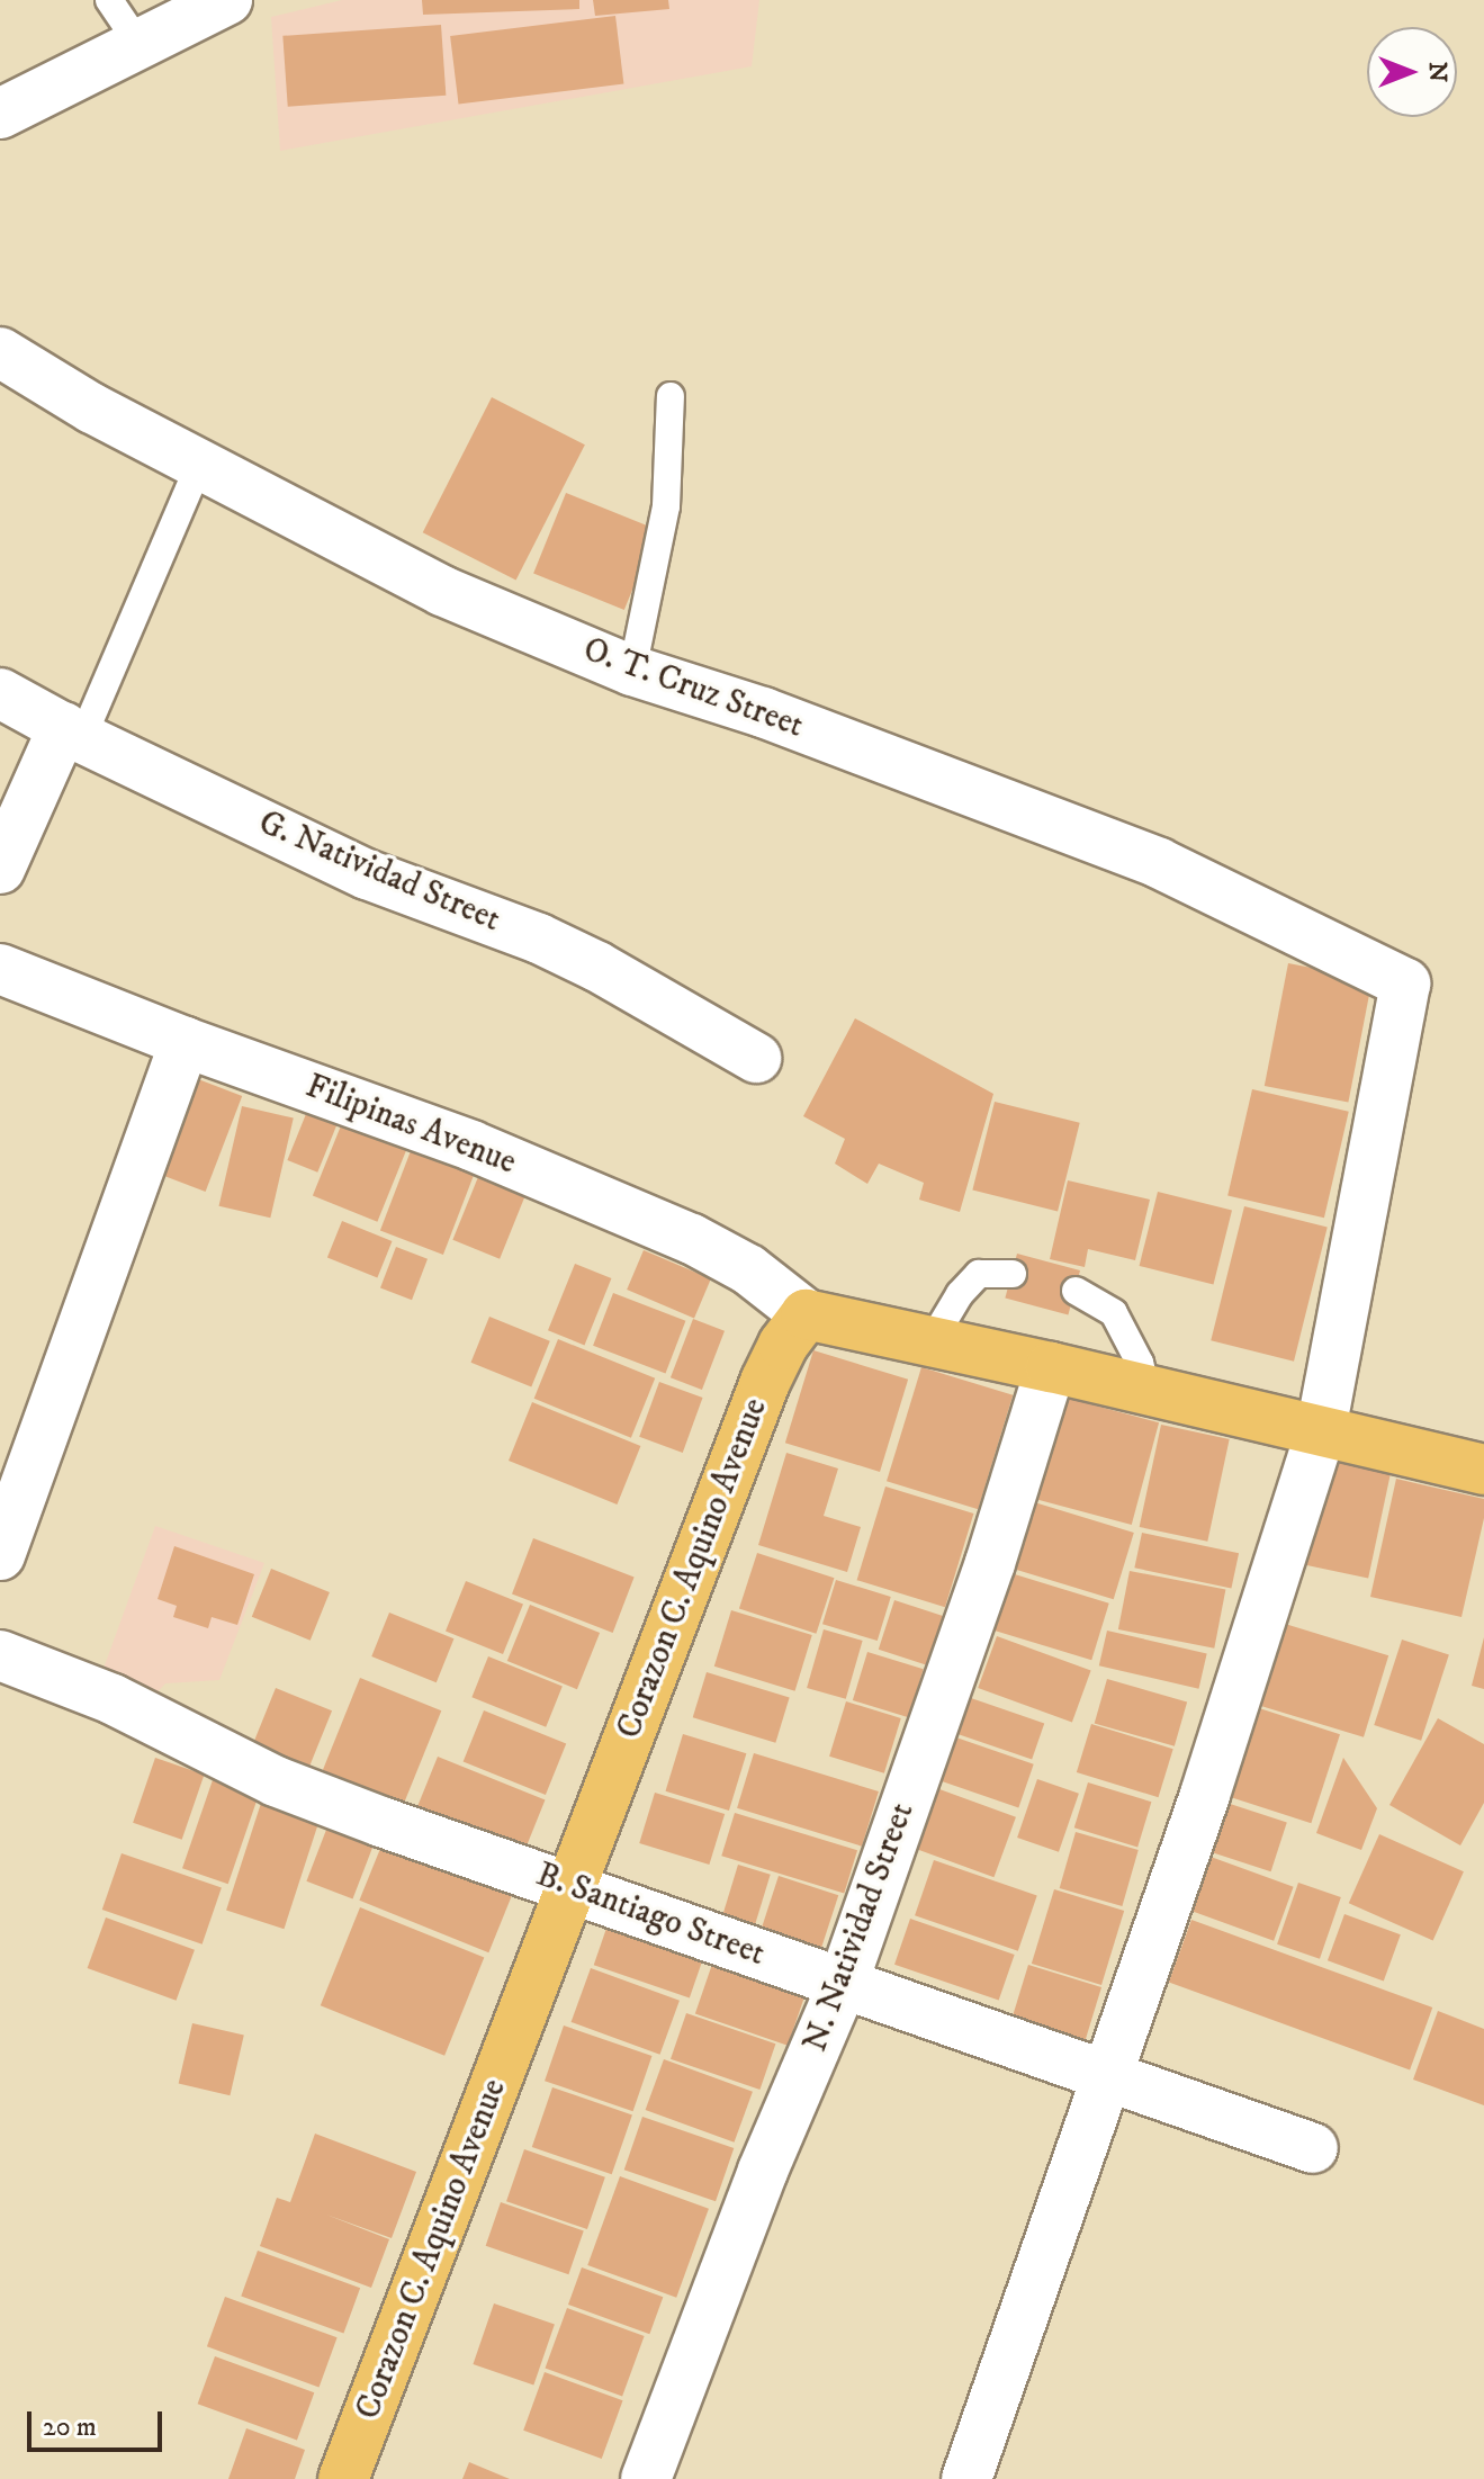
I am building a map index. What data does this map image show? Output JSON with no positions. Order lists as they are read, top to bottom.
{
  "streets": {
    "main road": ["Corazon C. Aquino Avenue"],
    "street": [
      "O. T. Cruz Street",
      "G. Natividad Street",
      "Filipinas Avenue",
      "B. Santiago Street",
      "N. Natividad Street"
    ]
  },
  "crossings": [
    ["Filipinas Avenue", "Corazon C. Aquino Avenue"],
    ["Corazon C. Aquino Avenue", "B. Santiago Street"],
    ["B. Santiago Street", "N. Natividad Street"]
  ],
  "scale_bar": "20 m",
  "north": "right"
}
